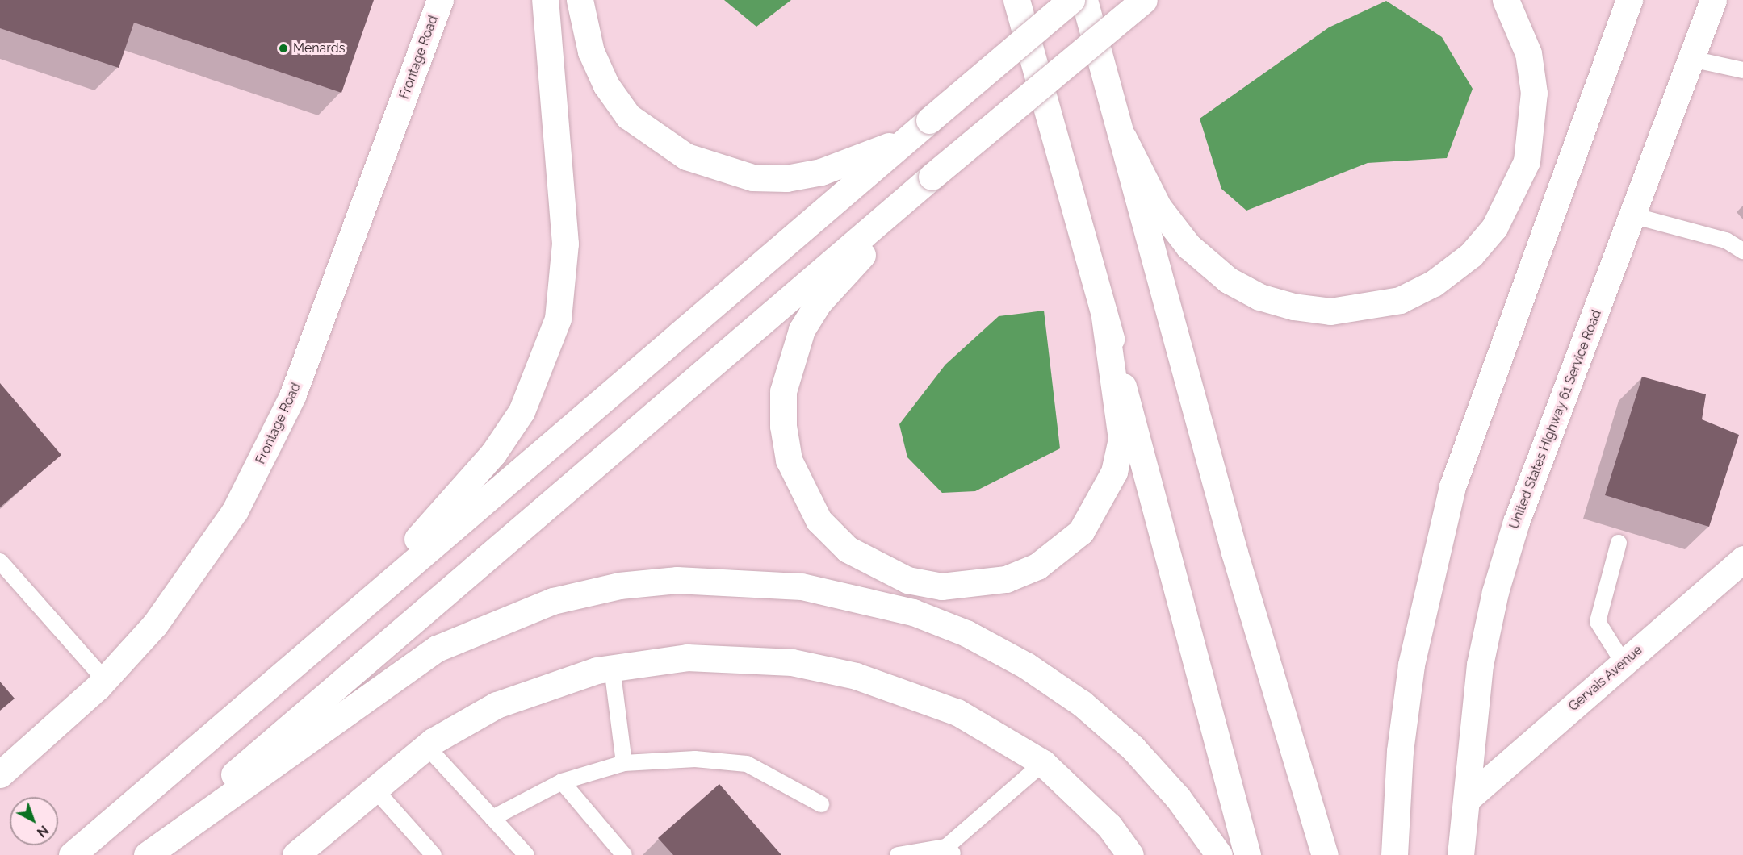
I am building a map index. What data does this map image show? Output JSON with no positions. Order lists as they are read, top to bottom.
{
  "streets": {
    "main road": ["Frontage Road", "United States Highway 61 Service Road", "Gervais Avenue"]
  },
  "crossings": [
    ["United States Highway 61 Service Road", "Gervais Avenue"]
  ],
  "places": ["Menards"],
  "north": "bottom right"
}
